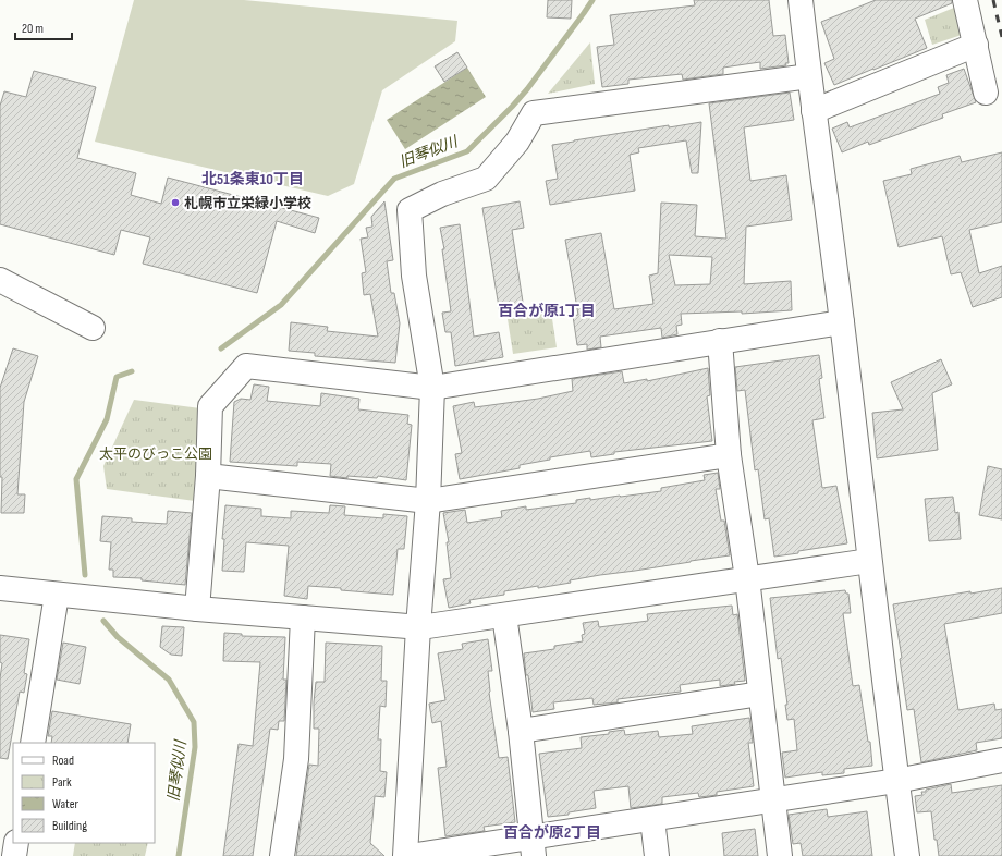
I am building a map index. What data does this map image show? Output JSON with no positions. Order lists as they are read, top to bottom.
{
  "districts": ["北51条東10丁目", "百合が原1丁目", "百合が原2丁目"],
  "water": ["旧琴似川"],
  "parks": ["太平のびっこ公園"],
  "places": ["札幌市立栄緑小学校"],
  "legend": [
    "Road",
    "Park",
    "Water",
    "Building"
  ],
  "scale_bar": "20 m"
}
